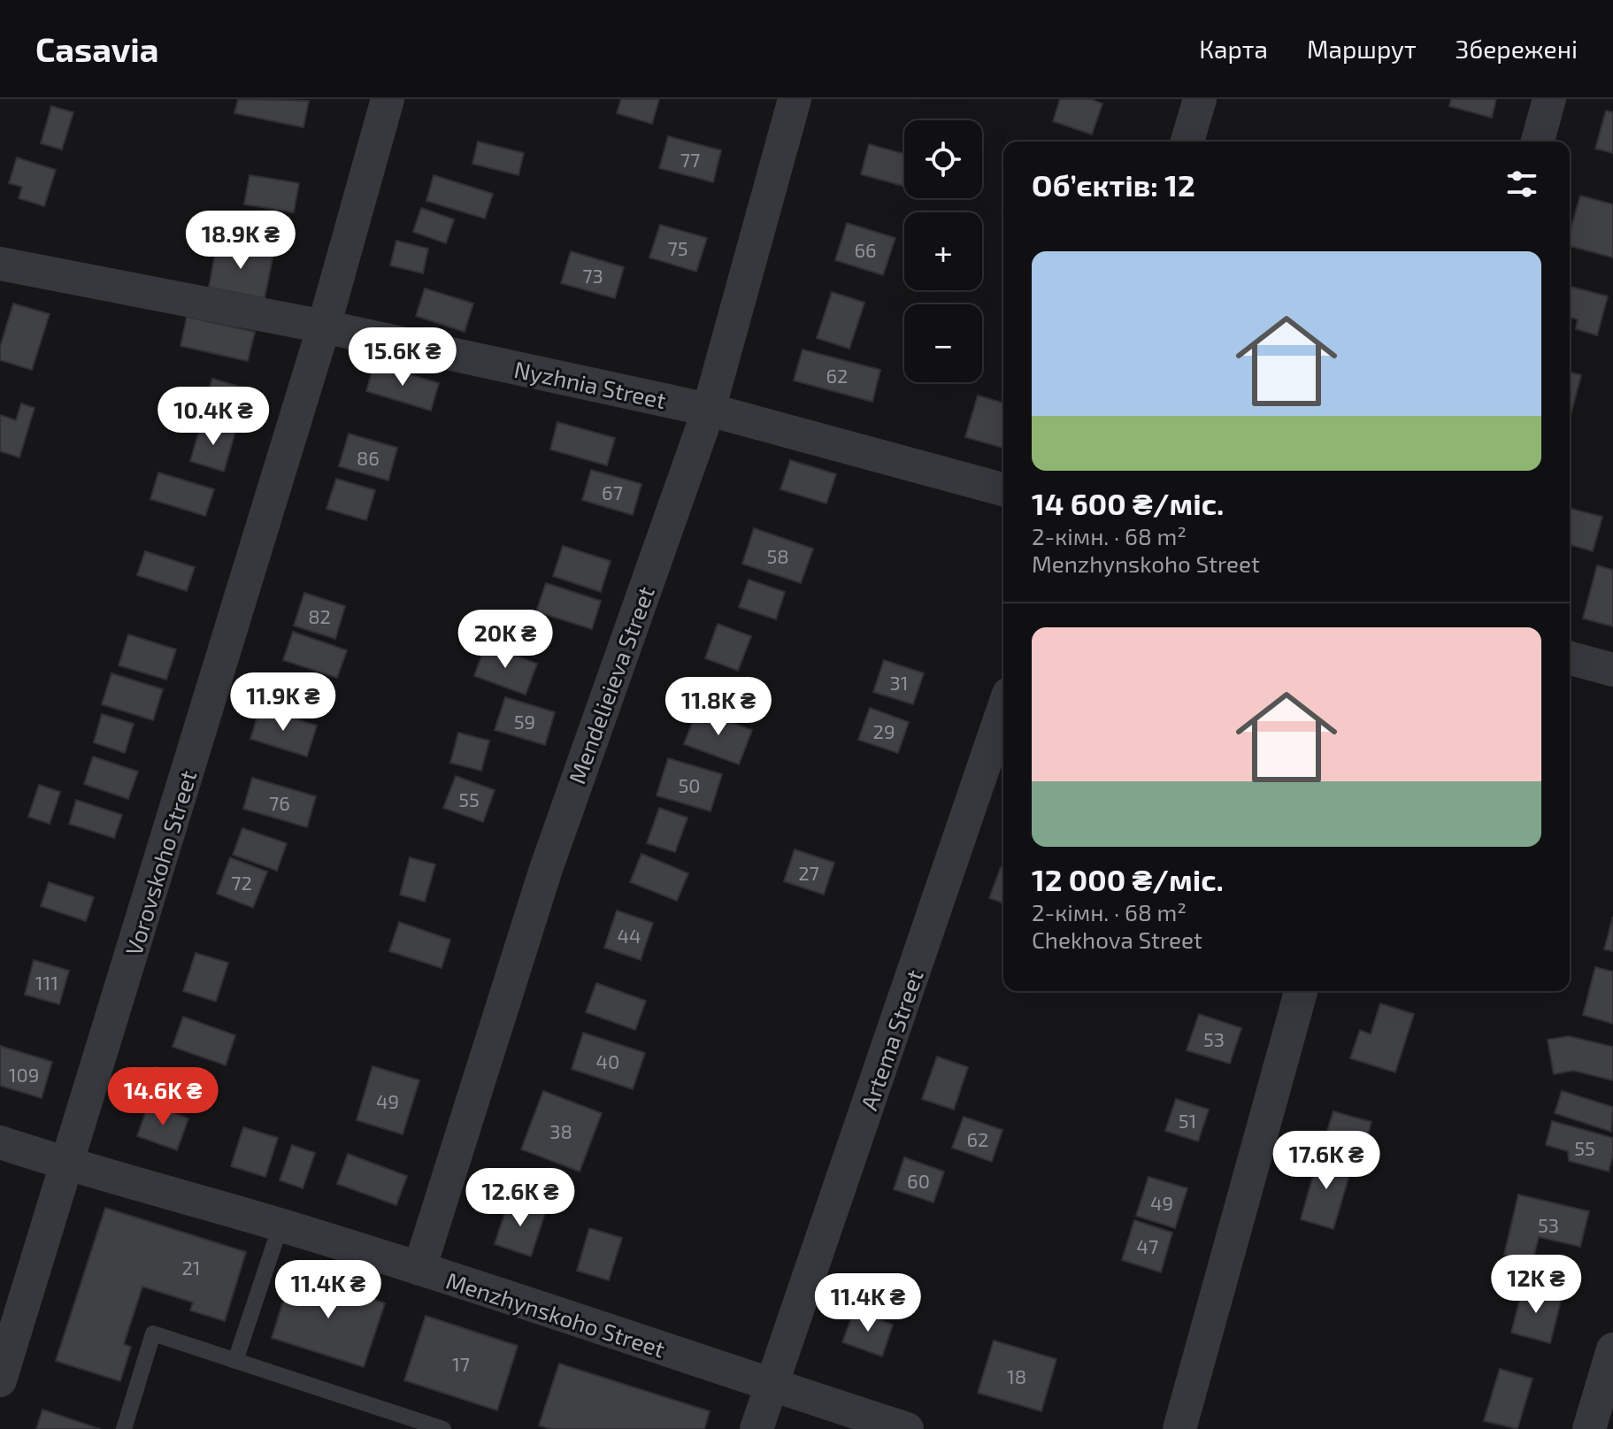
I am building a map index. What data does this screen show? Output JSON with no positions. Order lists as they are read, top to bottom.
{
  "streets": {
    "street": [
      "Nyzhnia Street",
      "Mendelieieva Street",
      "Vorovskoho Street",
      "Artema Street",
      "Menzhynskoho Street"
    ]
  },
  "crossings": [
    ["Nyzhnia Street", "Mendelieieva Street"],
    ["Nyzhnia Street", "Vorovskoho Street"],
    ["Mendelieieva Street", "Menzhynskoho Street"],
    ["Vorovskoho Street", "Menzhynskoho Street"],
    ["Artema Street", "Menzhynskoho Street"]
  ],
  "house_numbers": [
    "77",
    "75",
    "66",
    "73",
    "62",
    "86",
    "67",
    "58",
    "82",
    "31",
    "59",
    "29",
    "50",
    "55",
    "76",
    "27",
    "72",
    "44",
    "111",
    "53",
    "40",
    "109",
    "49",
    "51",
    "38",
    "62",
    "55",
    "60",
    "49",
    "53",
    "47",
    "21",
    "17",
    "18"
  ],
  "page": {
    "header": "Casavia",
    "nav": ["Карта", "Маршрут", "Збережені"],
    "map_buttons": ["+", "−"],
    "heading": "Об’єктів: 12",
    "price": [
      "18.9K ₴",
      "15.6K ₴",
      "10.4K ₴",
      "20K ₴",
      "11.9K ₴",
      "11.8K ₴",
      "14.6K ₴",
      "17.6K ₴",
      "12.6K ₴",
      "12K ₴",
      "11.4K ₴",
      "11.4K ₴"
    ],
    "list": [
      {
        "name": "14 600 ₴/міс.",
        "note": "2-кімн. · 68 m² · Menzhynskoho Street"
      },
      {
        "name": "12 000 ₴/міс.",
        "note": "2-кімн. · 68 m² · Chekhova Street"
      }
    ]
  }
}
